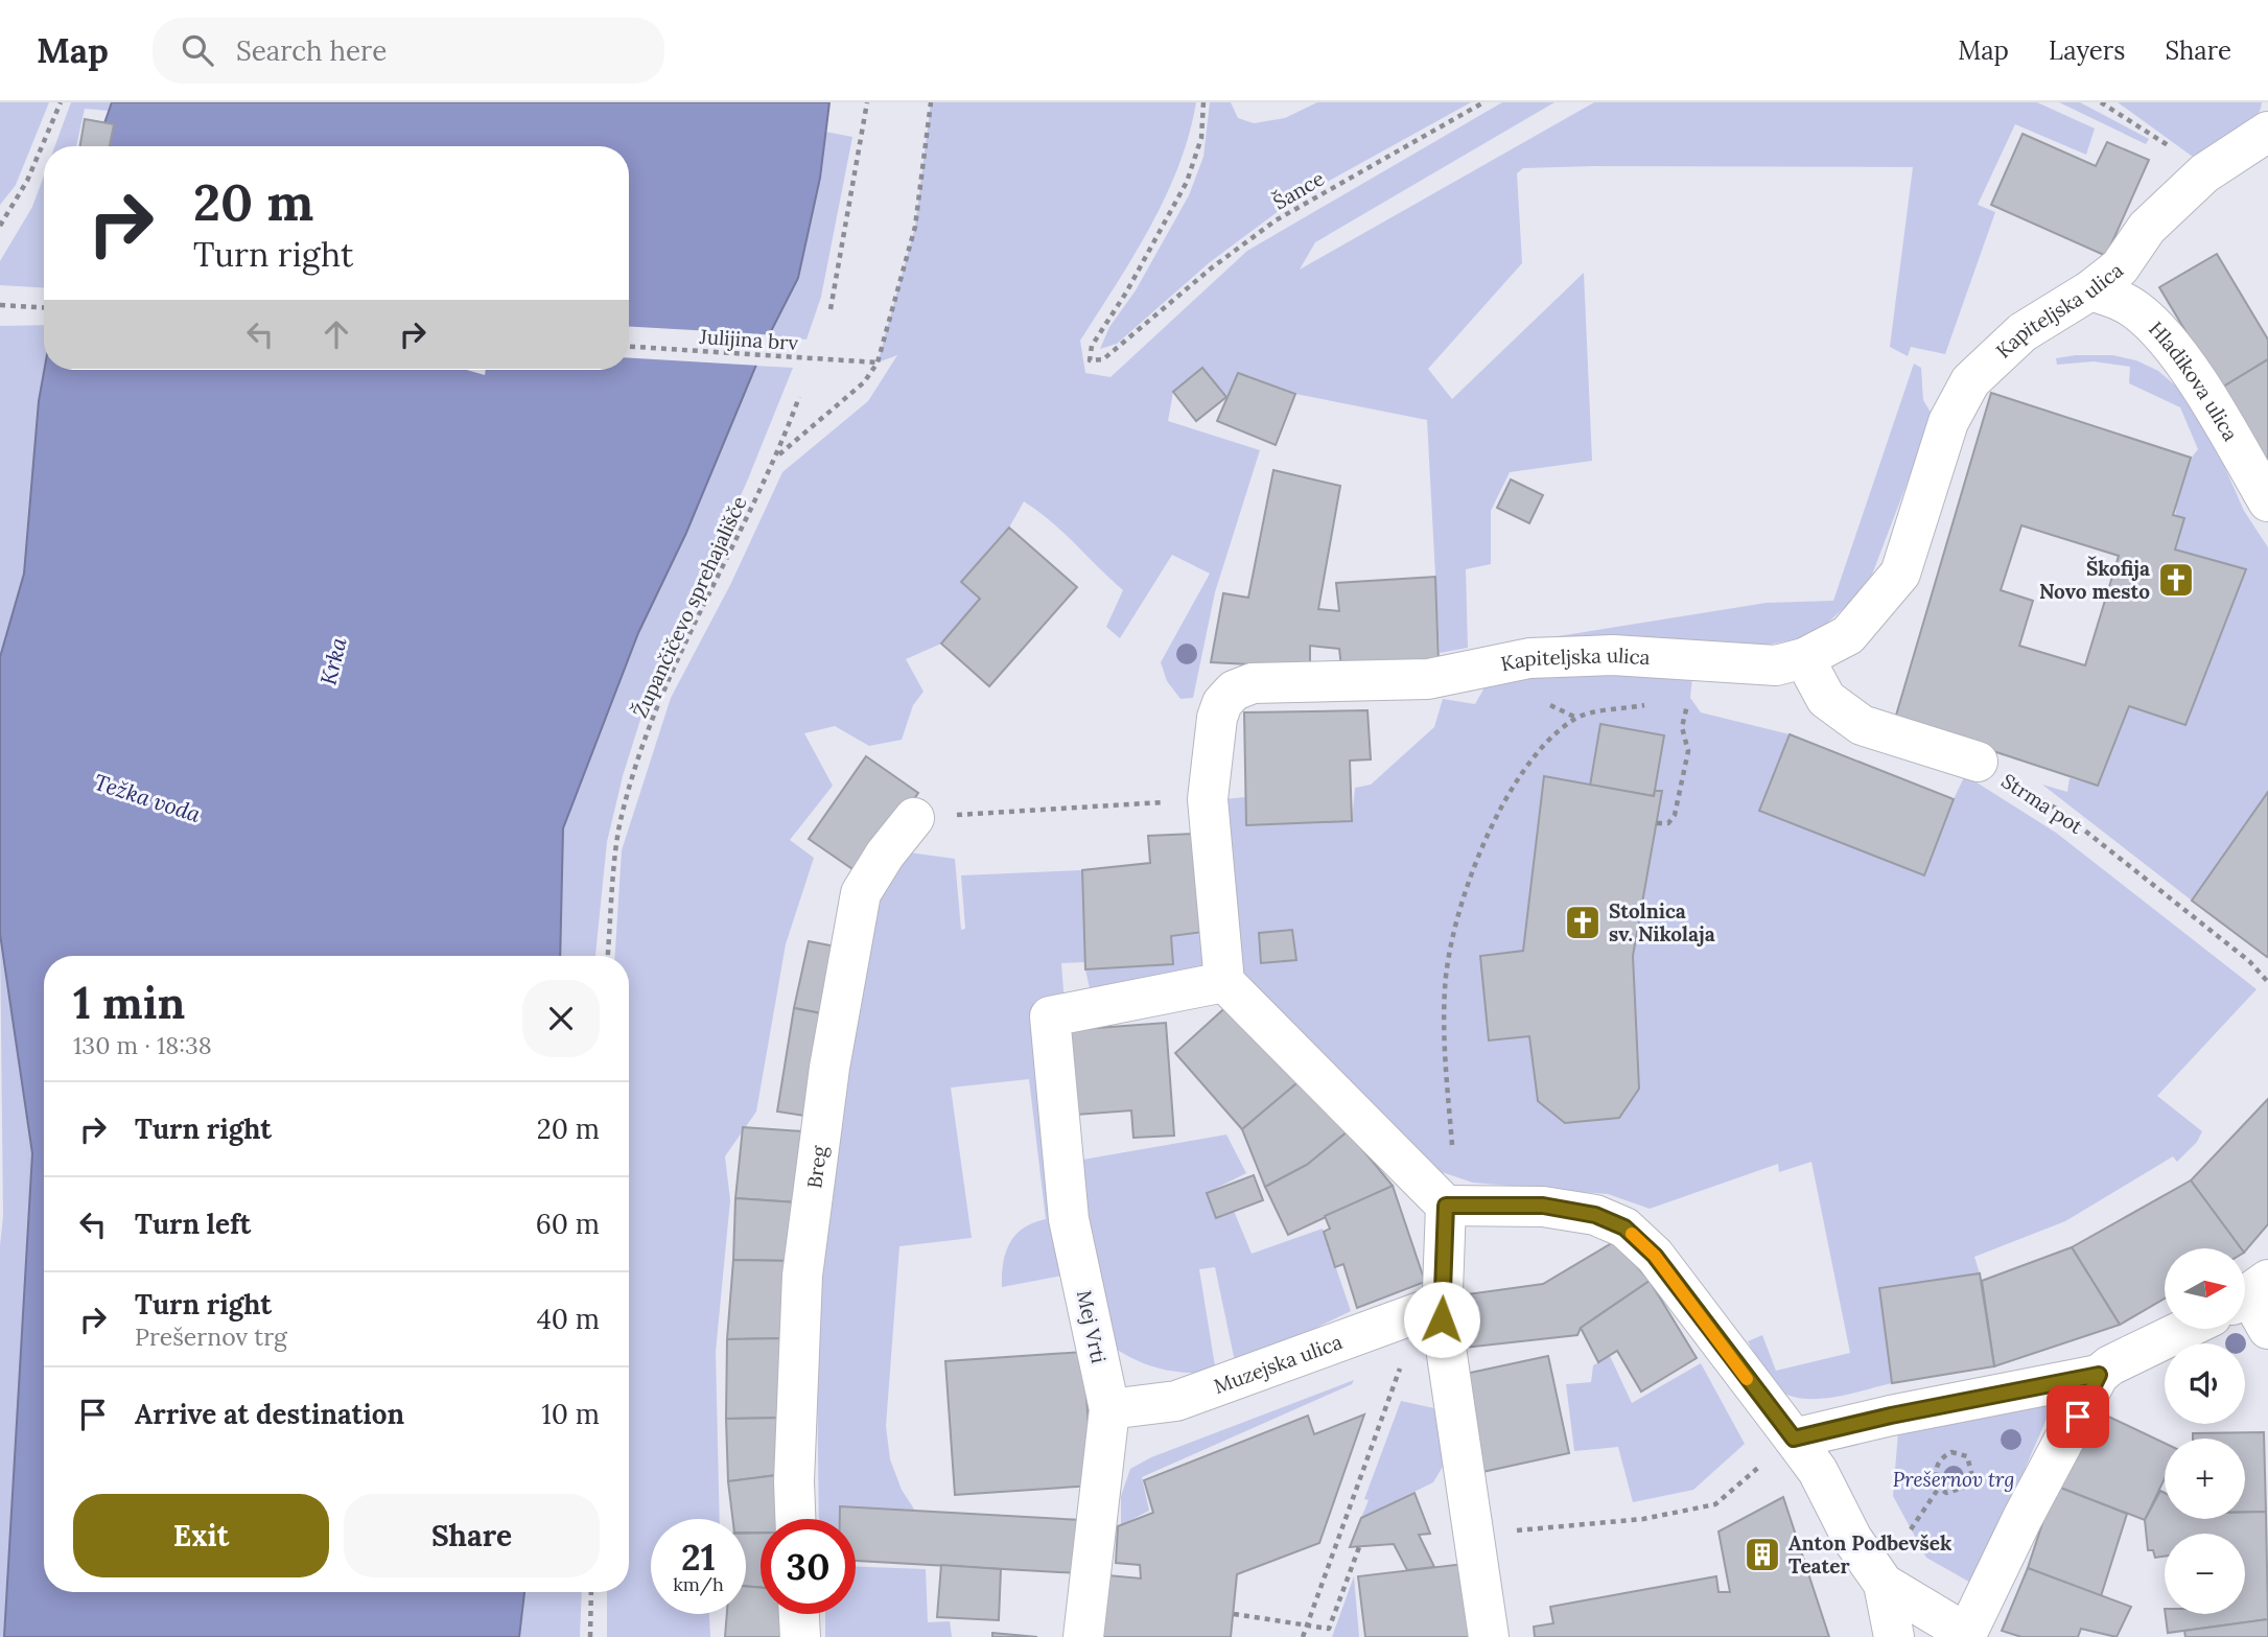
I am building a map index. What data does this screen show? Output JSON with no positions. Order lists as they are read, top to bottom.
{
  "streets": {
    "street": [
      "Kapiteljska ulica",
      "Hladikova ulica",
      "Breg",
      "Mej Vrti",
      "Muzejska ulica"
    ],
    "path": [
      "Šance",
      "Julijina brv",
      "Župančičevo sprehajališče",
      "Strma pot"
    ]
  },
  "crossings": [
    ["Kapiteljska ulica", "Hladikova ulica"],
    ["Kapiteljska ulica", "Mej Vrti"],
    ["Mej Vrti", "Muzejska ulica"]
  ],
  "water": ["Krka", "Težka voda"],
  "parks": ["Prešernov trg"],
  "places": {
    "church": ["Škofija Novo mesto", "Stolnica sv. Nikolaja"],
    "building": ["Anton Podbevšek Teater"]
  },
  "north": "right",
  "page": {
    "header": "Map",
    "search": "Search here",
    "nav": ["Map", "Layers", "Share"],
    "turn": ["20 m", "Turn right"],
    "heading": ["1 min", "130 m · 18:38"],
    "list": [
      {
        "name": "Turn right",
        "value": "20 m"
      },
      {
        "name": "Turn left",
        "value": "60 m"
      },
      {
        "name": "Turn right",
        "note": "Prešernov trg",
        "value": "40 m"
      },
      {
        "name": "Arrive at destination",
        "value": "10 m"
      }
    ],
    "map_buttons": ["+", "−"],
    "buttons": ["Exit", "Share"],
    "speed": "21 km/h",
    "limit": "30"
  }
}
